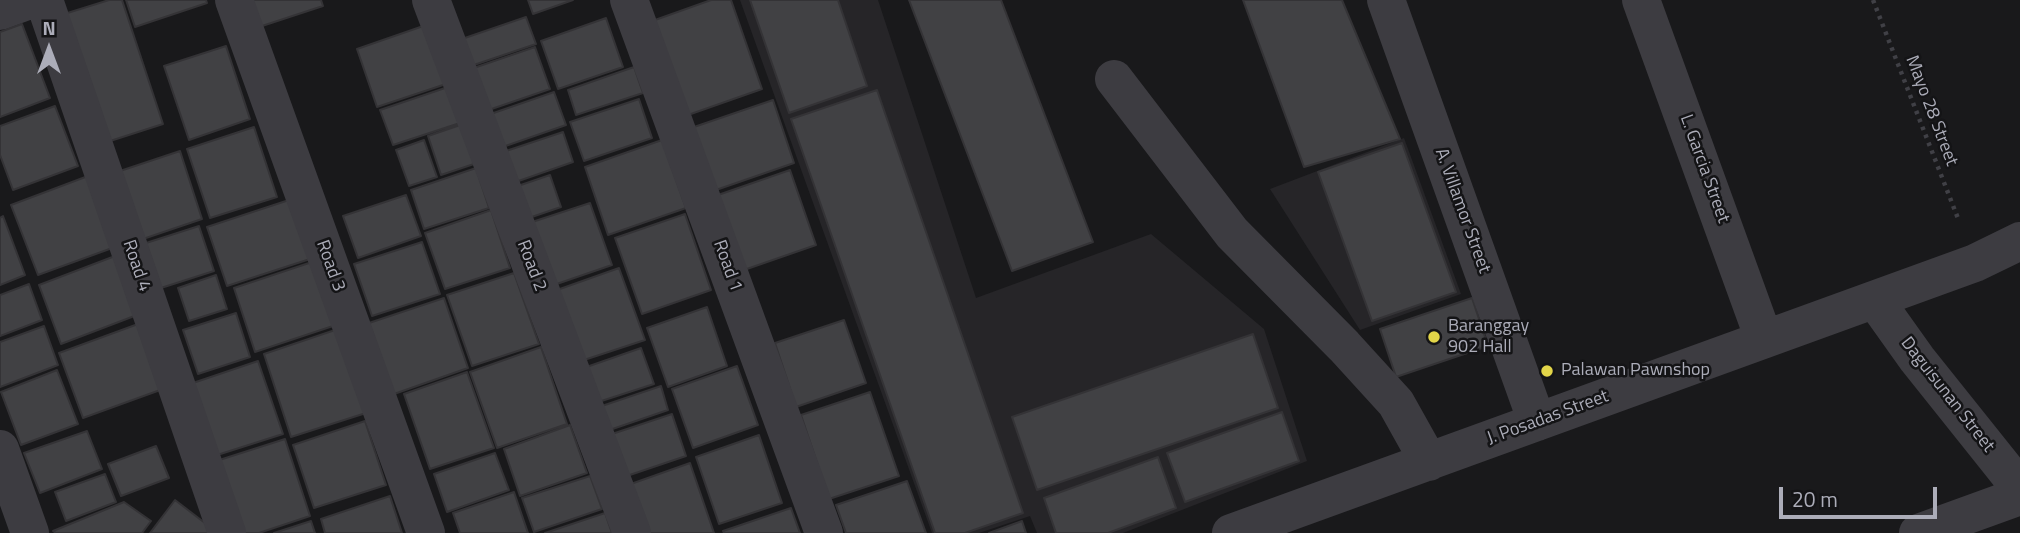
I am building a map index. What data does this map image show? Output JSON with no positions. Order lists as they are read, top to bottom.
{
  "streets": {
    "street": [
      "L. Garcia Street",
      "A. Villamor Street",
      "Road 4",
      "Road 3",
      "Road 2",
      "Road 1",
      "Daguisunan Street",
      "J. Posadas Street"
    ],
    "path": ["Mayo 28 Street"]
  },
  "crossings": [
    ["L. Garcia Street", "J. Posadas Street"],
    ["A. Villamor Street", "J. Posadas Street"],
    ["Daguisunan Street", "J. Posadas Street"]
  ],
  "places": ["Baranggay 902 Hall", "Palawan Pawnshop"],
  "scale_bar": "20 m",
  "north": "top"
}
